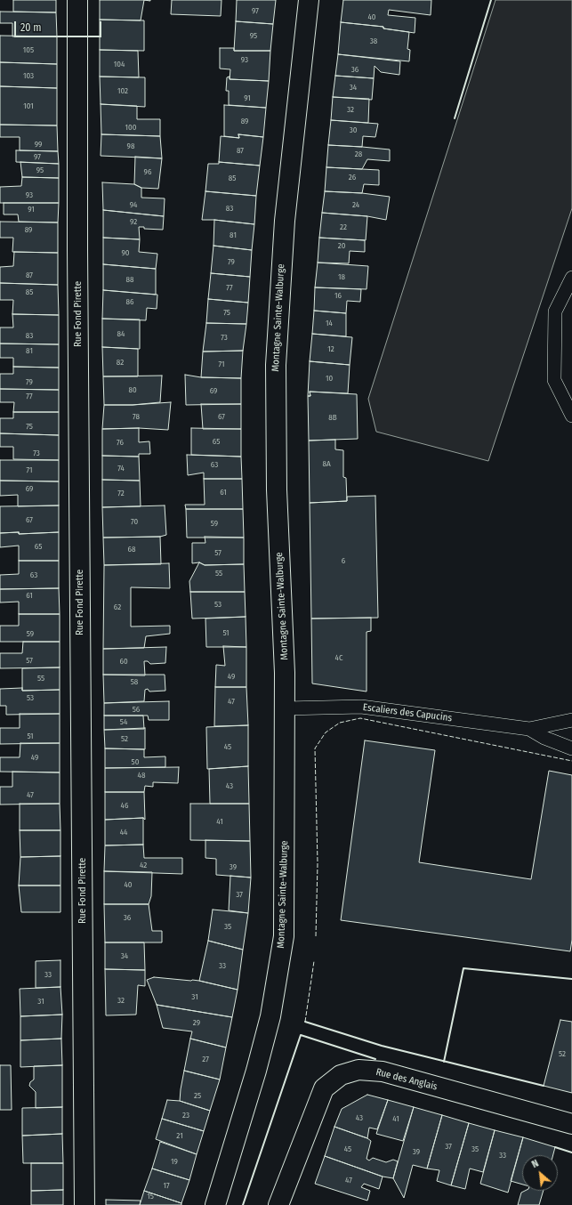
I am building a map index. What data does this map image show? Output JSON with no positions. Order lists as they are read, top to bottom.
{
  "streets": {
    "street": ["Rue Fond Pirette", "Montagne Sainte-Walburge", "Rue des Anglais"],
    "lane": ["Escaliers des Capucins"]
  },
  "crossings": [
    ["Montagne Sainte-Walburge", "Escaliers des Capucins"]
  ],
  "house_numbers": [
    "97",
    "40",
    "95",
    "38",
    "105",
    "93",
    "104",
    "36",
    "103",
    "34",
    "102",
    "91",
    "101",
    "32",
    "89",
    "100",
    "30",
    "99",
    "98",
    "87",
    "28",
    "97",
    "95",
    "96",
    "26",
    "85",
    "93",
    "94",
    "24",
    "83",
    "91",
    "92",
    "22",
    "89",
    "81",
    "20",
    "90",
    "79",
    "87",
    "18",
    "88",
    "77",
    "85",
    "16",
    "86",
    "75",
    "14",
    "84",
    "83",
    "73",
    "12",
    "81",
    "82",
    "71",
    "10",
    "79",
    "80",
    "69",
    "77",
    "78",
    "67",
    "8B",
    "75",
    "65",
    "76",
    "73",
    "8A",
    "63",
    "74",
    "71",
    "69",
    "61",
    "72",
    "67",
    "70",
    "59",
    "65",
    "68",
    "57",
    "6",
    "55",
    "63",
    "61",
    "53",
    "62",
    "51",
    "59",
    "4C",
    "57",
    "60",
    "49",
    "55",
    "58",
    "53",
    "47",
    "56",
    "54",
    "51",
    "52",
    "45",
    "49",
    "50",
    "48",
    "43",
    "47",
    "46",
    "41",
    "44",
    "42",
    "39",
    "40",
    "37",
    "36",
    "35",
    "34",
    "33",
    "33",
    "31",
    "32",
    "31",
    "29",
    "52",
    "27",
    "25",
    "23",
    "43",
    "41",
    "21",
    "37",
    "45",
    "35",
    "39",
    "33",
    "19",
    "47",
    "17",
    "15"
  ],
  "scale_bar": "20 m",
  "north": "top left"
}
